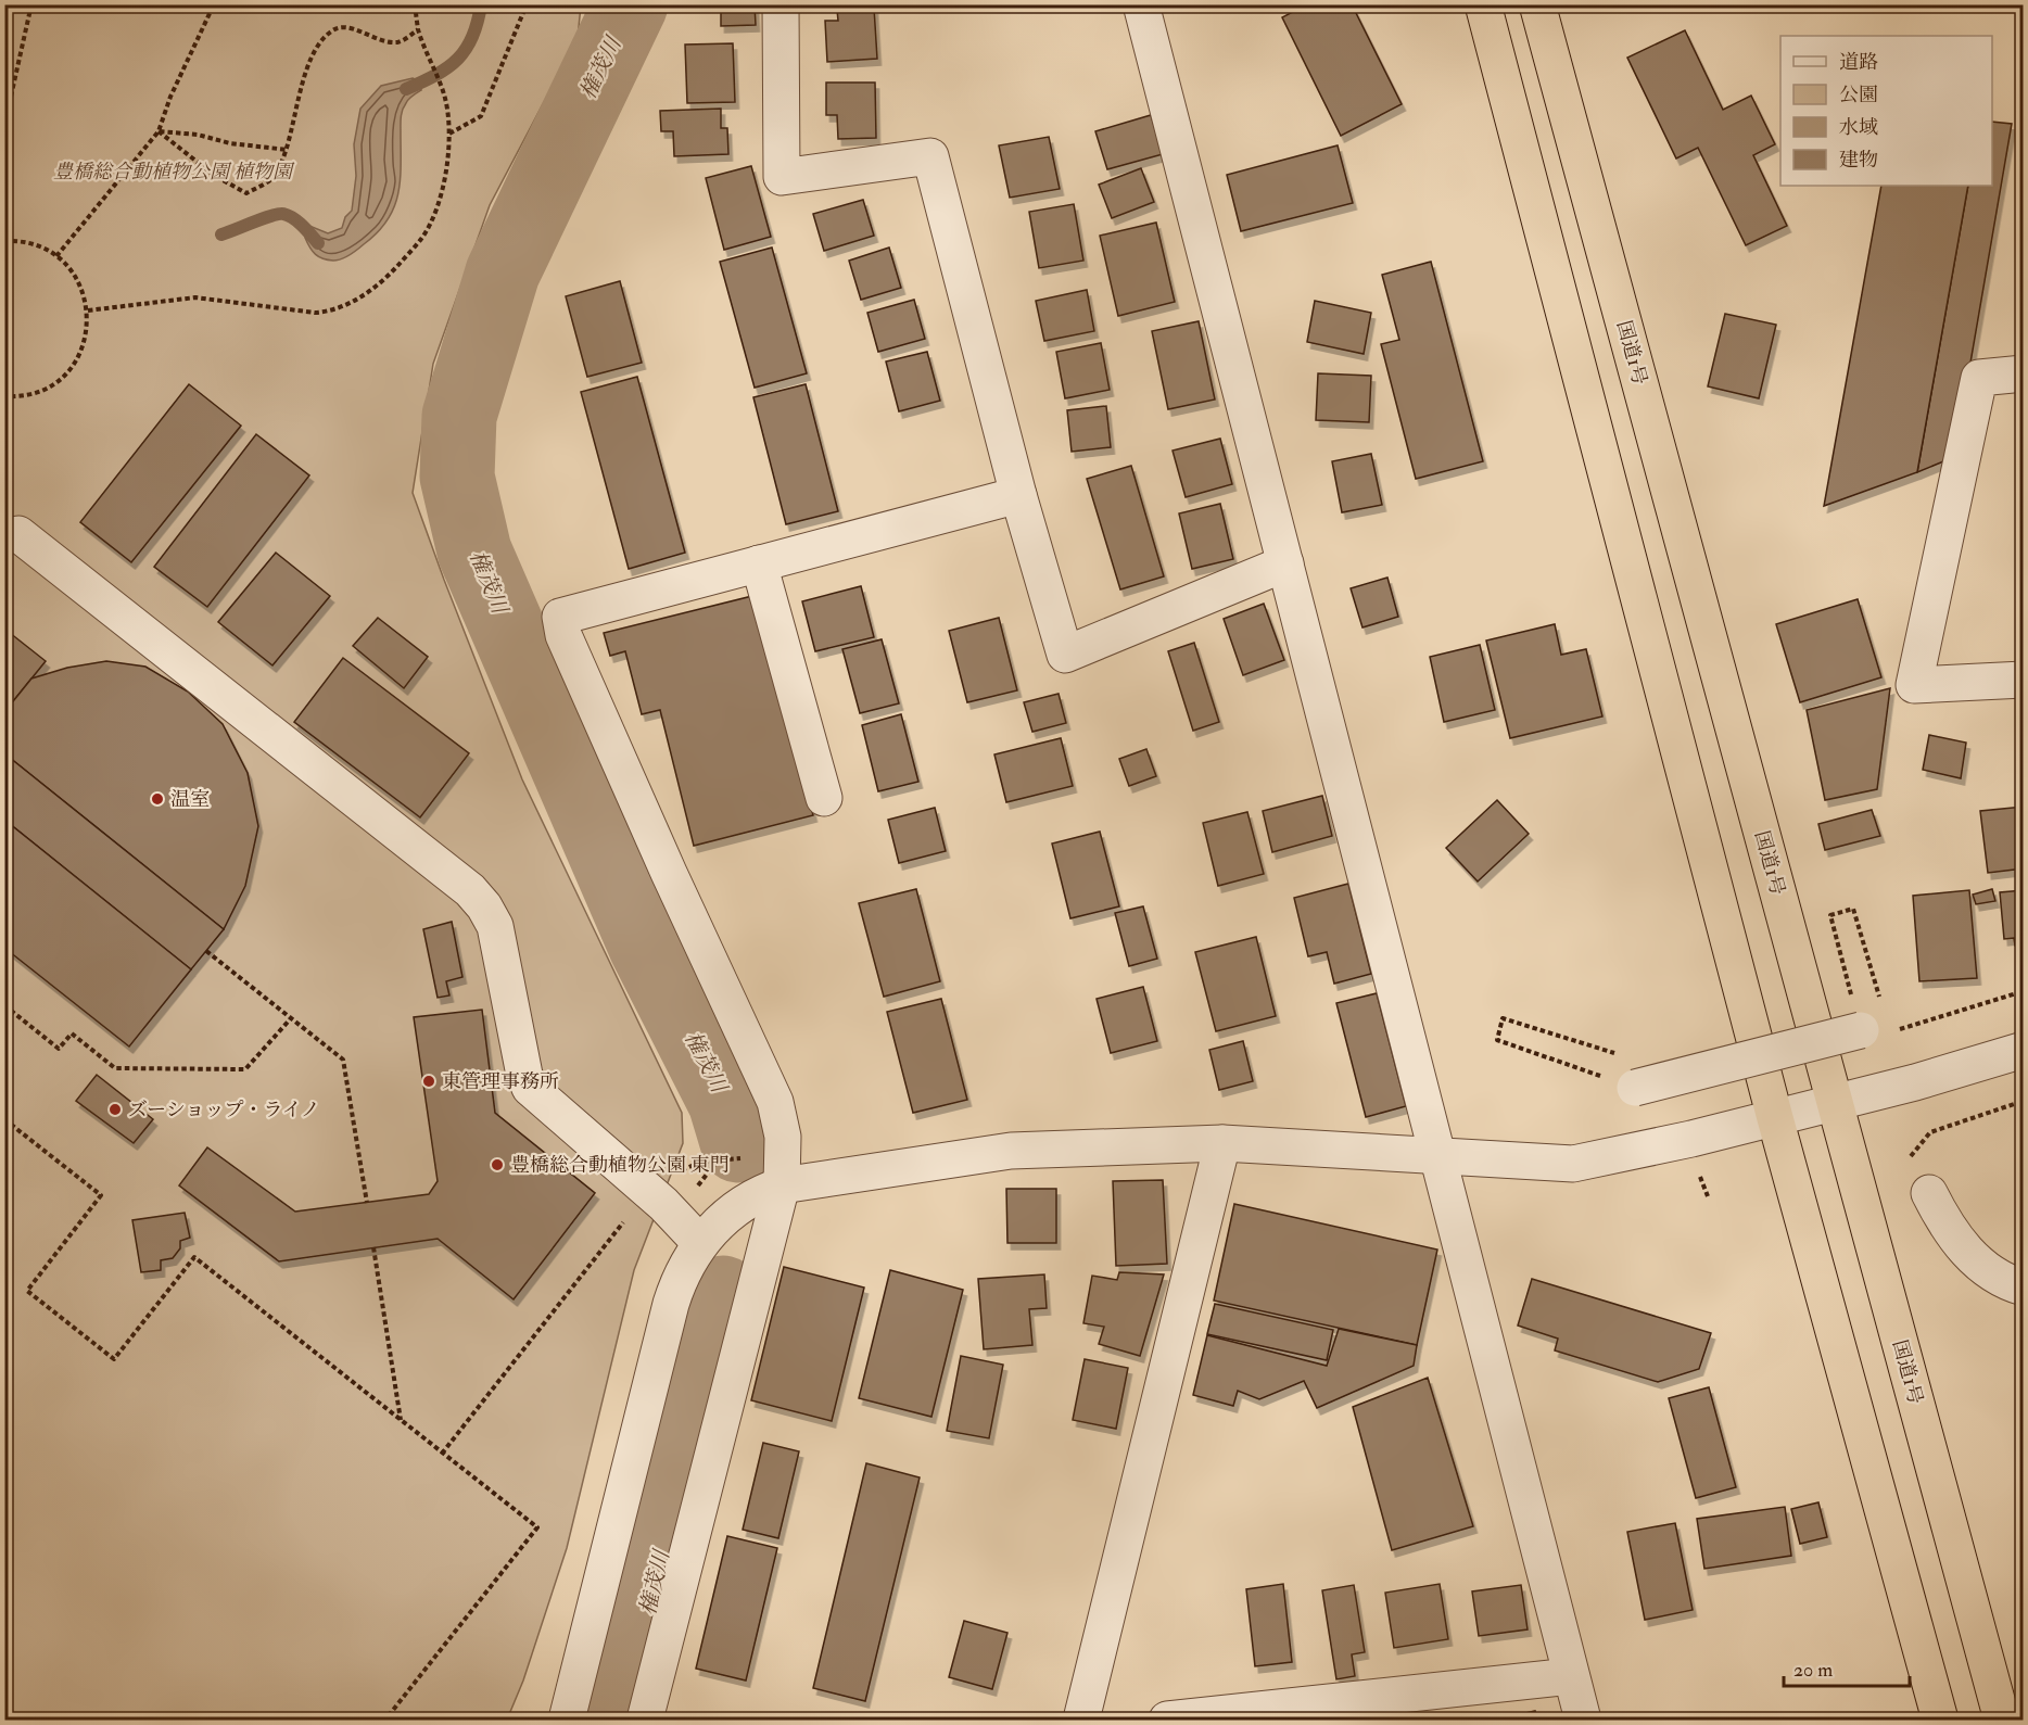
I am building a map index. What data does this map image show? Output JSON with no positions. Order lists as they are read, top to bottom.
{
  "streets": {
    "highway": ["国道1号"]
  },
  "water": ["権茂川"],
  "parks": ["豊橋総合動植物公園 植物園"],
  "places": [
    "温室",
    "東管理事務所",
    "ズーショップ・ライノ",
    "豊橋総合動植物公園 東門"
  ],
  "legend": [
    "道路",
    "公園",
    "水域",
    "建物"
  ],
  "scale_bar": "20 m"
}
